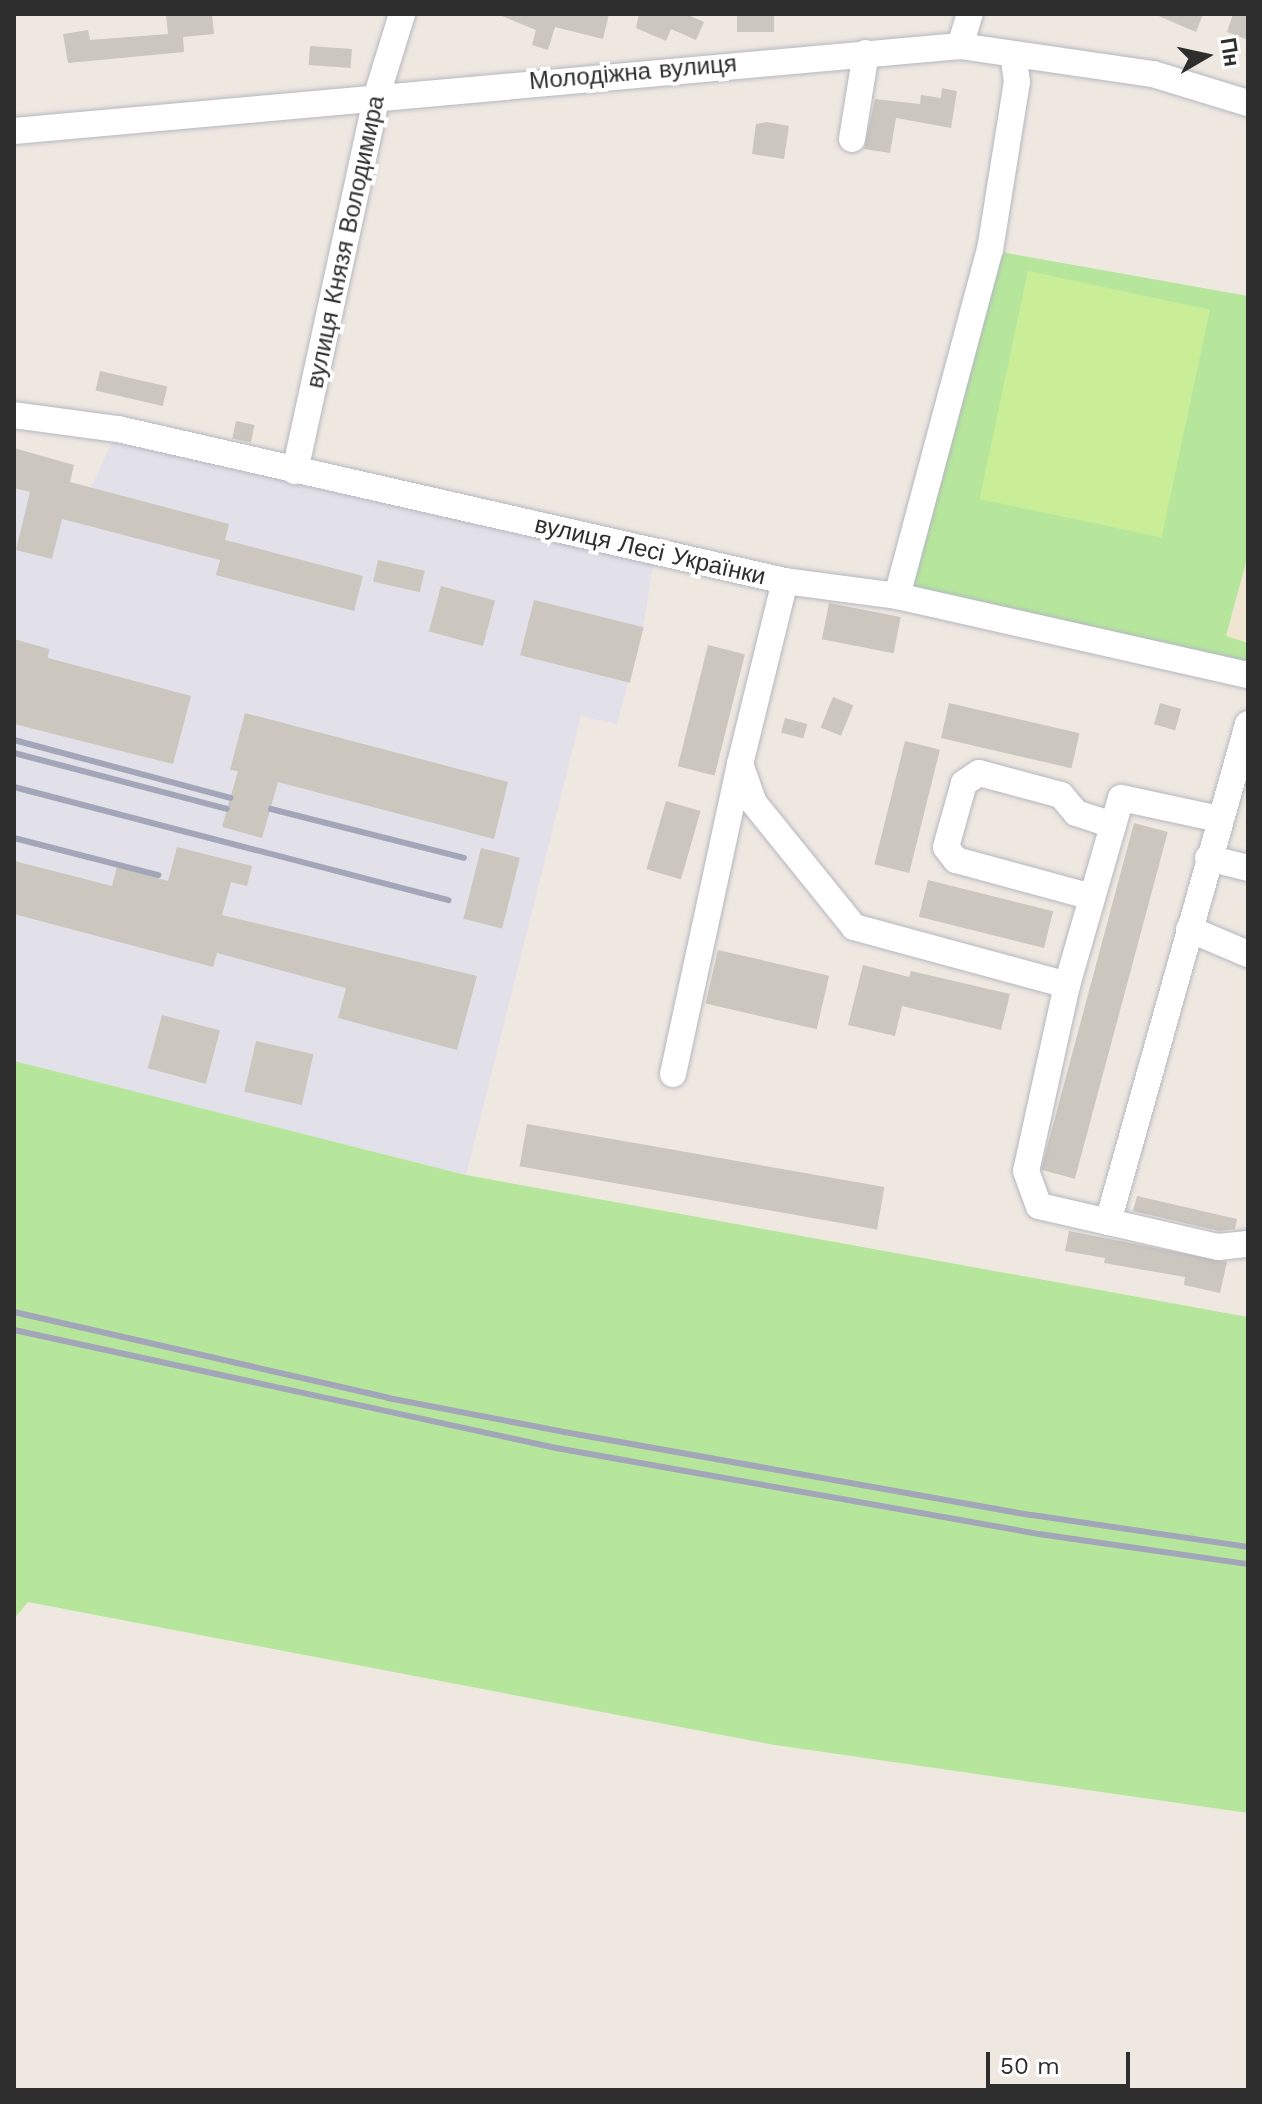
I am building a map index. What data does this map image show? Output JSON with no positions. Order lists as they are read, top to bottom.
{
  "streets": {
    "street": ["Молодіжна вулиця", "вулиця Князя Володимира", "вулиця Лесі Українки"]
  },
  "crossings": [
    ["Молодіжна вулиця", "вулиця Князя Володимира"],
    ["вулиця Князя Володимира", "вулиця Лесі Українки"]
  ],
  "scale_bar": "50 m",
  "north": "right"
}
